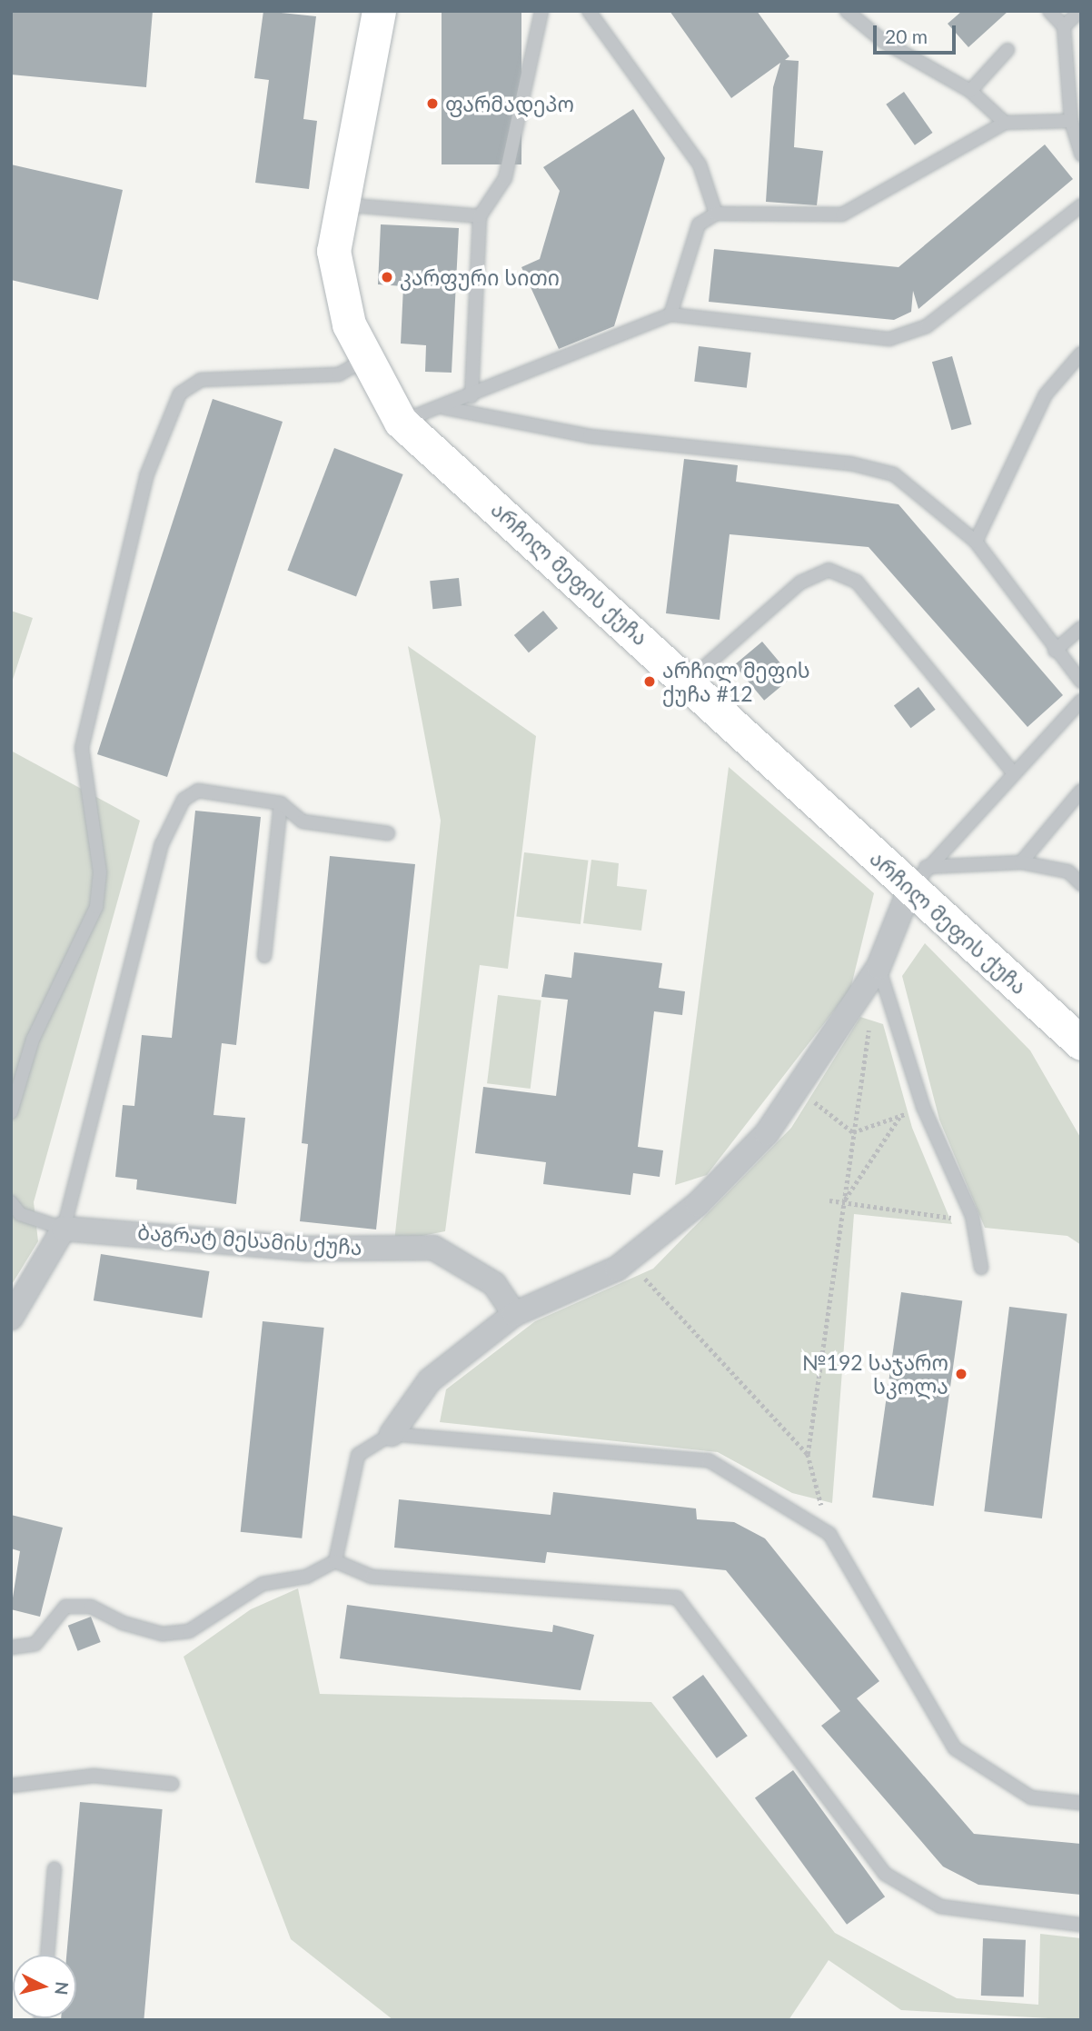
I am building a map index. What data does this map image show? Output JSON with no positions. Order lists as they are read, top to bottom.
{
  "streets": {
    "street": ["არჩილ მეფის ქუჩა", "ბაგრატ მესამის ქუჩა"]
  },
  "places": [
    "ფარმადეპო",
    "კარფური სითი",
    "არჩილ მეფის ქუჩა #12",
    "№192 საჯარო სკოლა"
  ],
  "scale_bar": "20 m",
  "north": "right"
}
